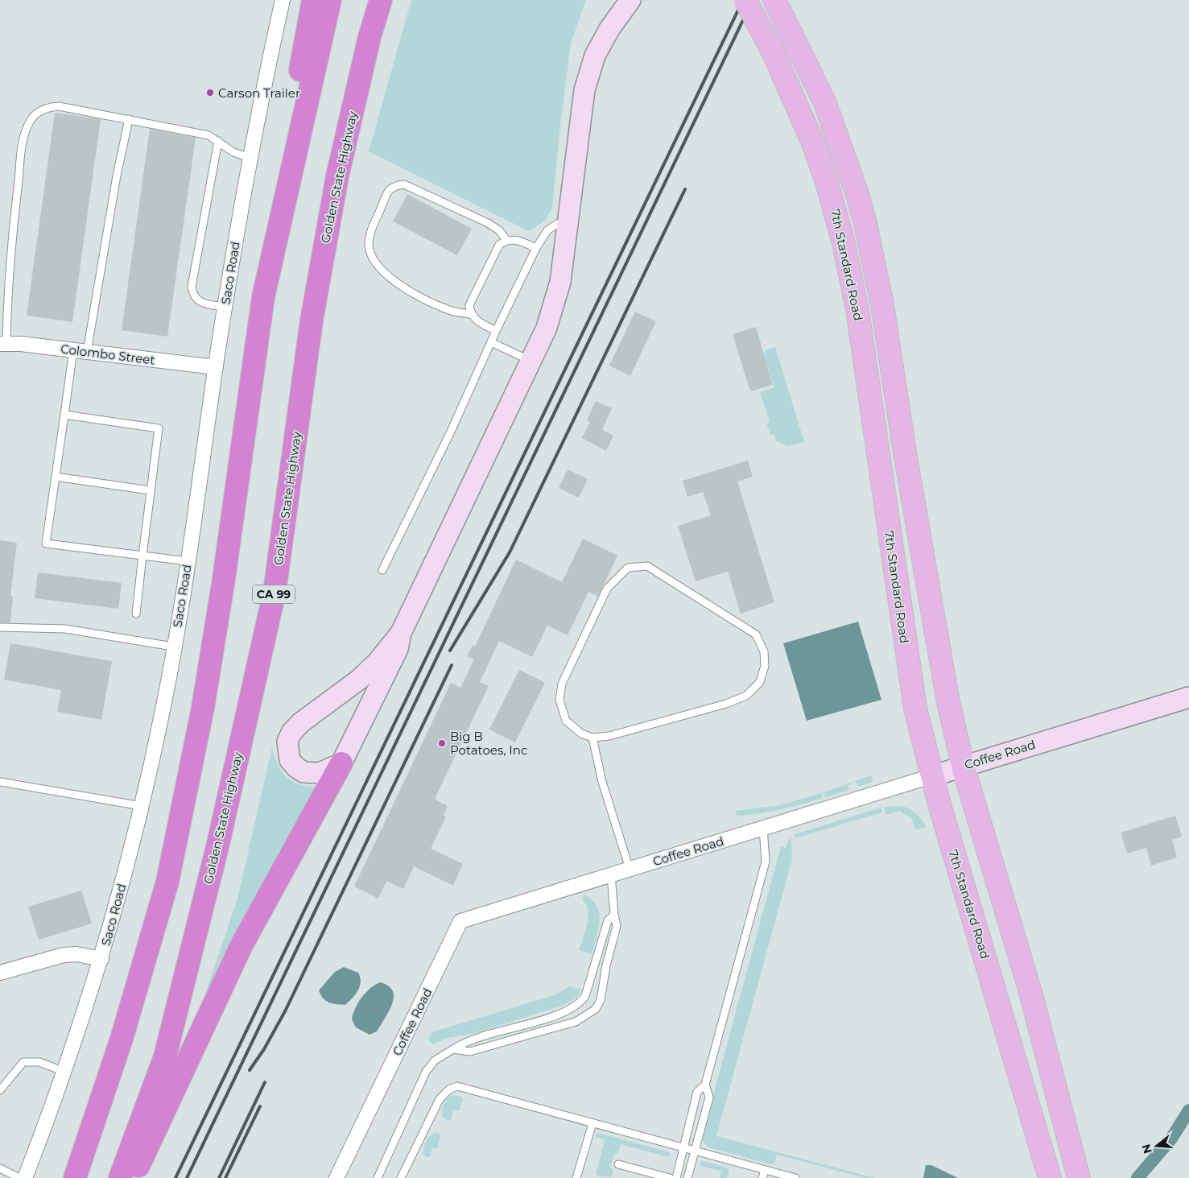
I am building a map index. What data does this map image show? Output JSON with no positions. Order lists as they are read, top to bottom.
{
  "streets": {
    "highway": ["Golden State Highway", "CA 99"],
    "main road": ["7th Standard Road", "Coffee Road"],
    "street": ["Saco Road", "Colombo Street"]
  },
  "crossings": [
    ["7th Standard Road", "Coffee Road"],
    ["Saco Road", "Colombo Street"]
  ],
  "places": ["Carson Trailer", "Big B Potatoes, Inc"],
  "north": "left"
}
